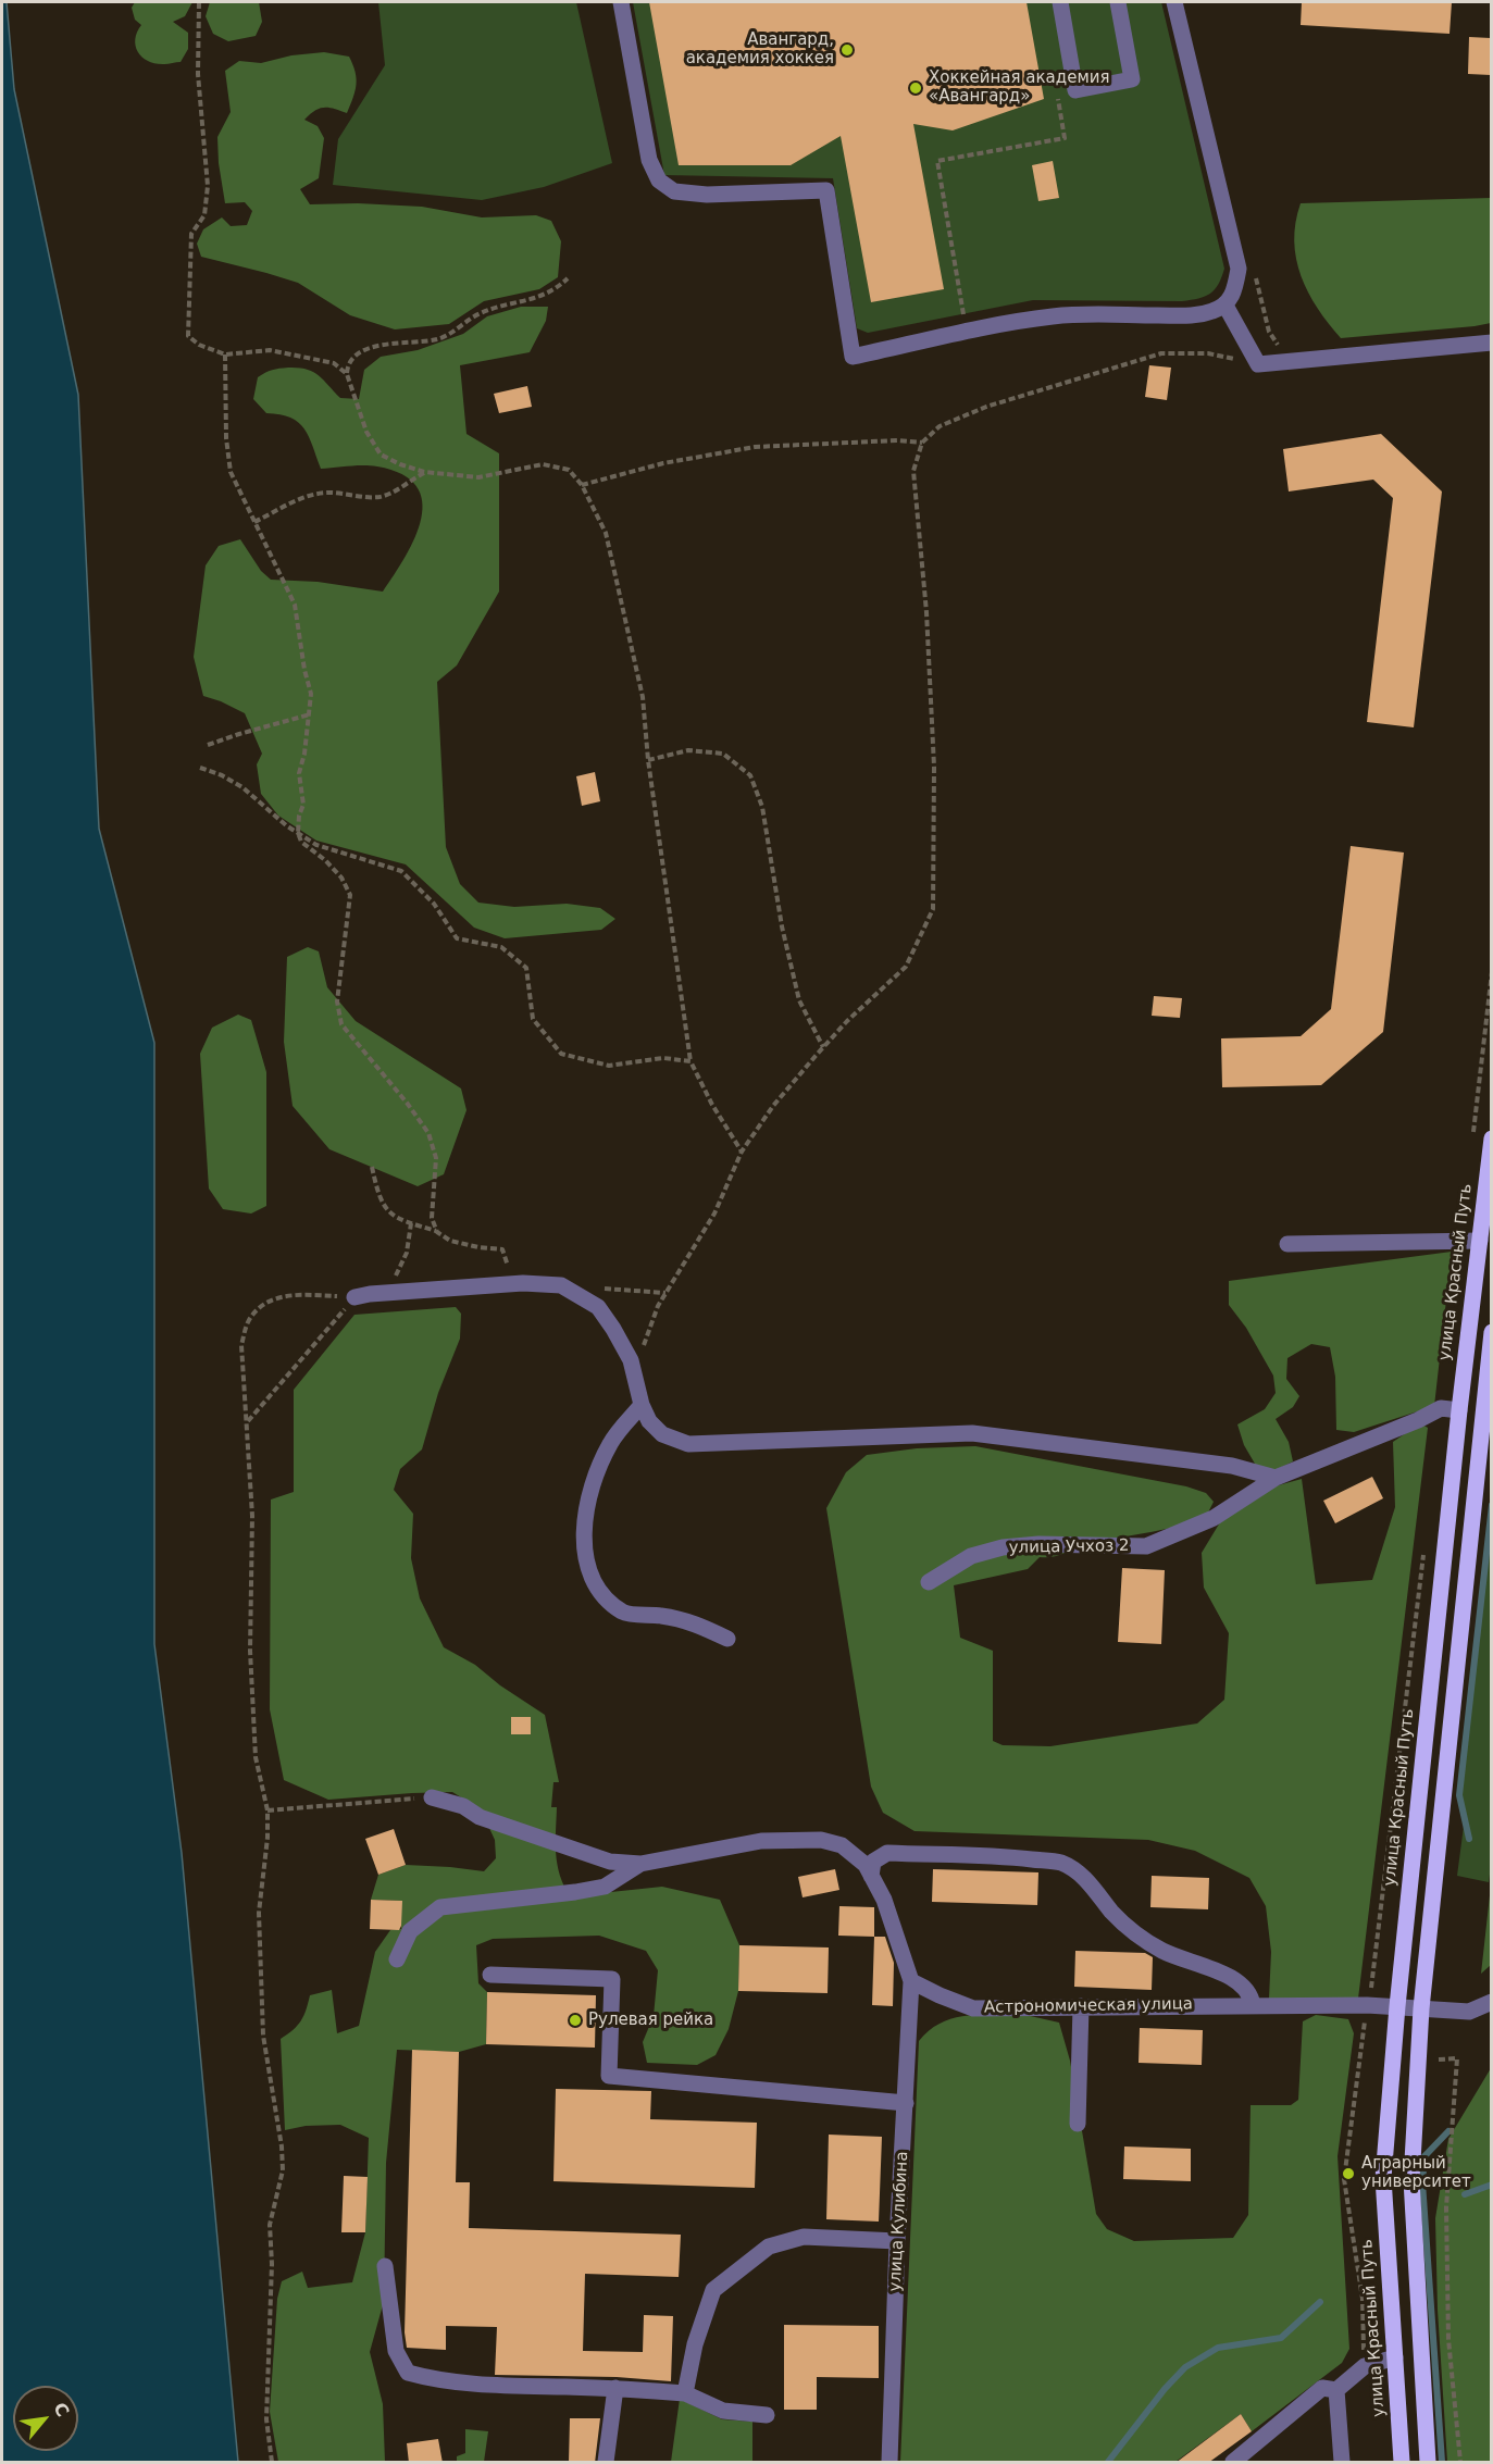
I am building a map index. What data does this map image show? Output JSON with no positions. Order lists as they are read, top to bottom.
{
  "streets": {
    "main road": ["улица Красный Путь"],
    "street": ["улица Учхоз 2", "Астрономическая улица", "улица Кулибина"]
  },
  "crossings": [
    ["улица Красный Путь", "улица Учхоз 2"],
    ["улица Красный Путь", "Астрономическая улица"],
    ["Астрономическая улица", "улица Кулибина"]
  ],
  "places": [
    "Авангард, академия хоккея",
    "Хоккейная академия «Авангард»",
    "Рулевая рейка",
    "Аграрный университет"
  ],
  "north": "top right"
}
